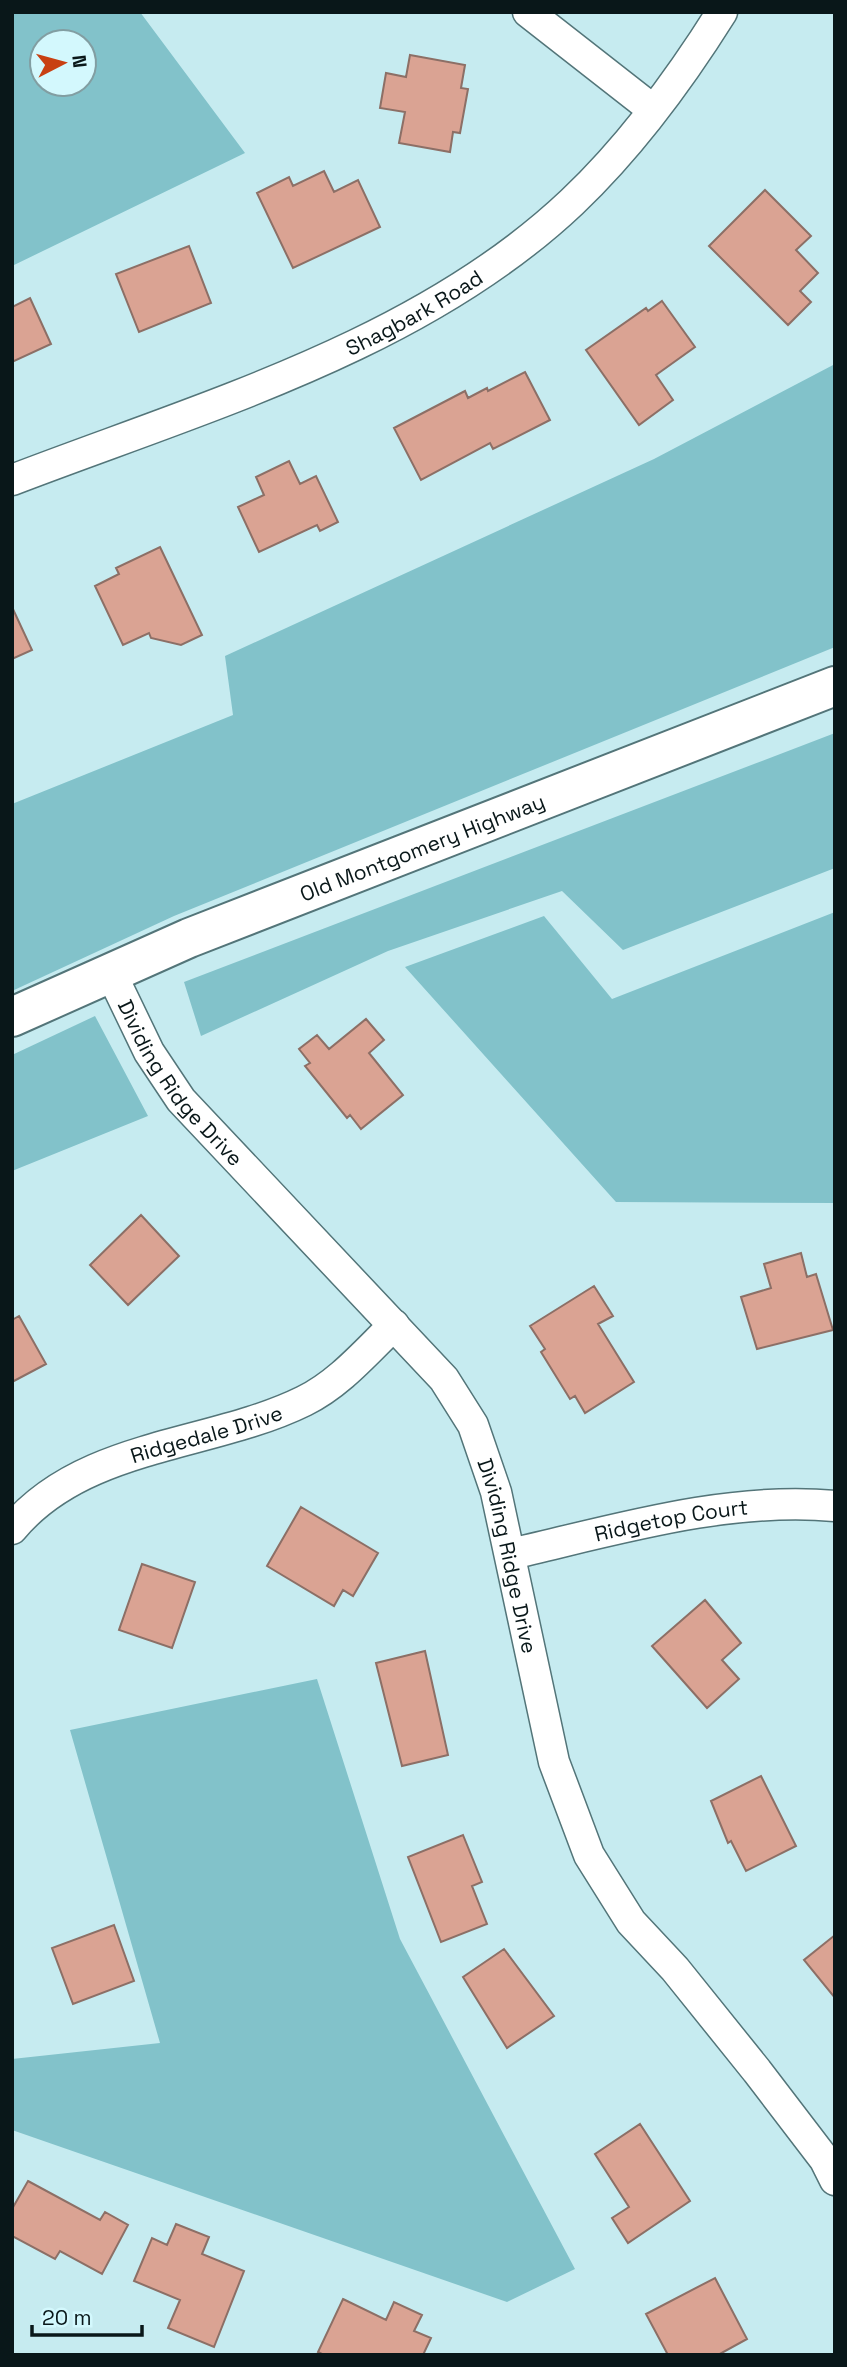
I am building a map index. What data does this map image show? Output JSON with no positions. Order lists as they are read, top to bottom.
{
  "streets": {
    "street": [
      "Shagbark Road",
      "Old Montgomery Highway",
      "Dividing Ridge Drive",
      "Ridgedale Drive",
      "Ridgetop Court"
    ]
  },
  "crossings": [
    ["Old Montgomery Highway", "Dividing Ridge Drive"],
    ["Dividing Ridge Drive", "Ridgedale Drive"],
    ["Dividing Ridge Drive", "Ridgetop Court"]
  ],
  "scale_bar": "20 m",
  "north": "right"
}
